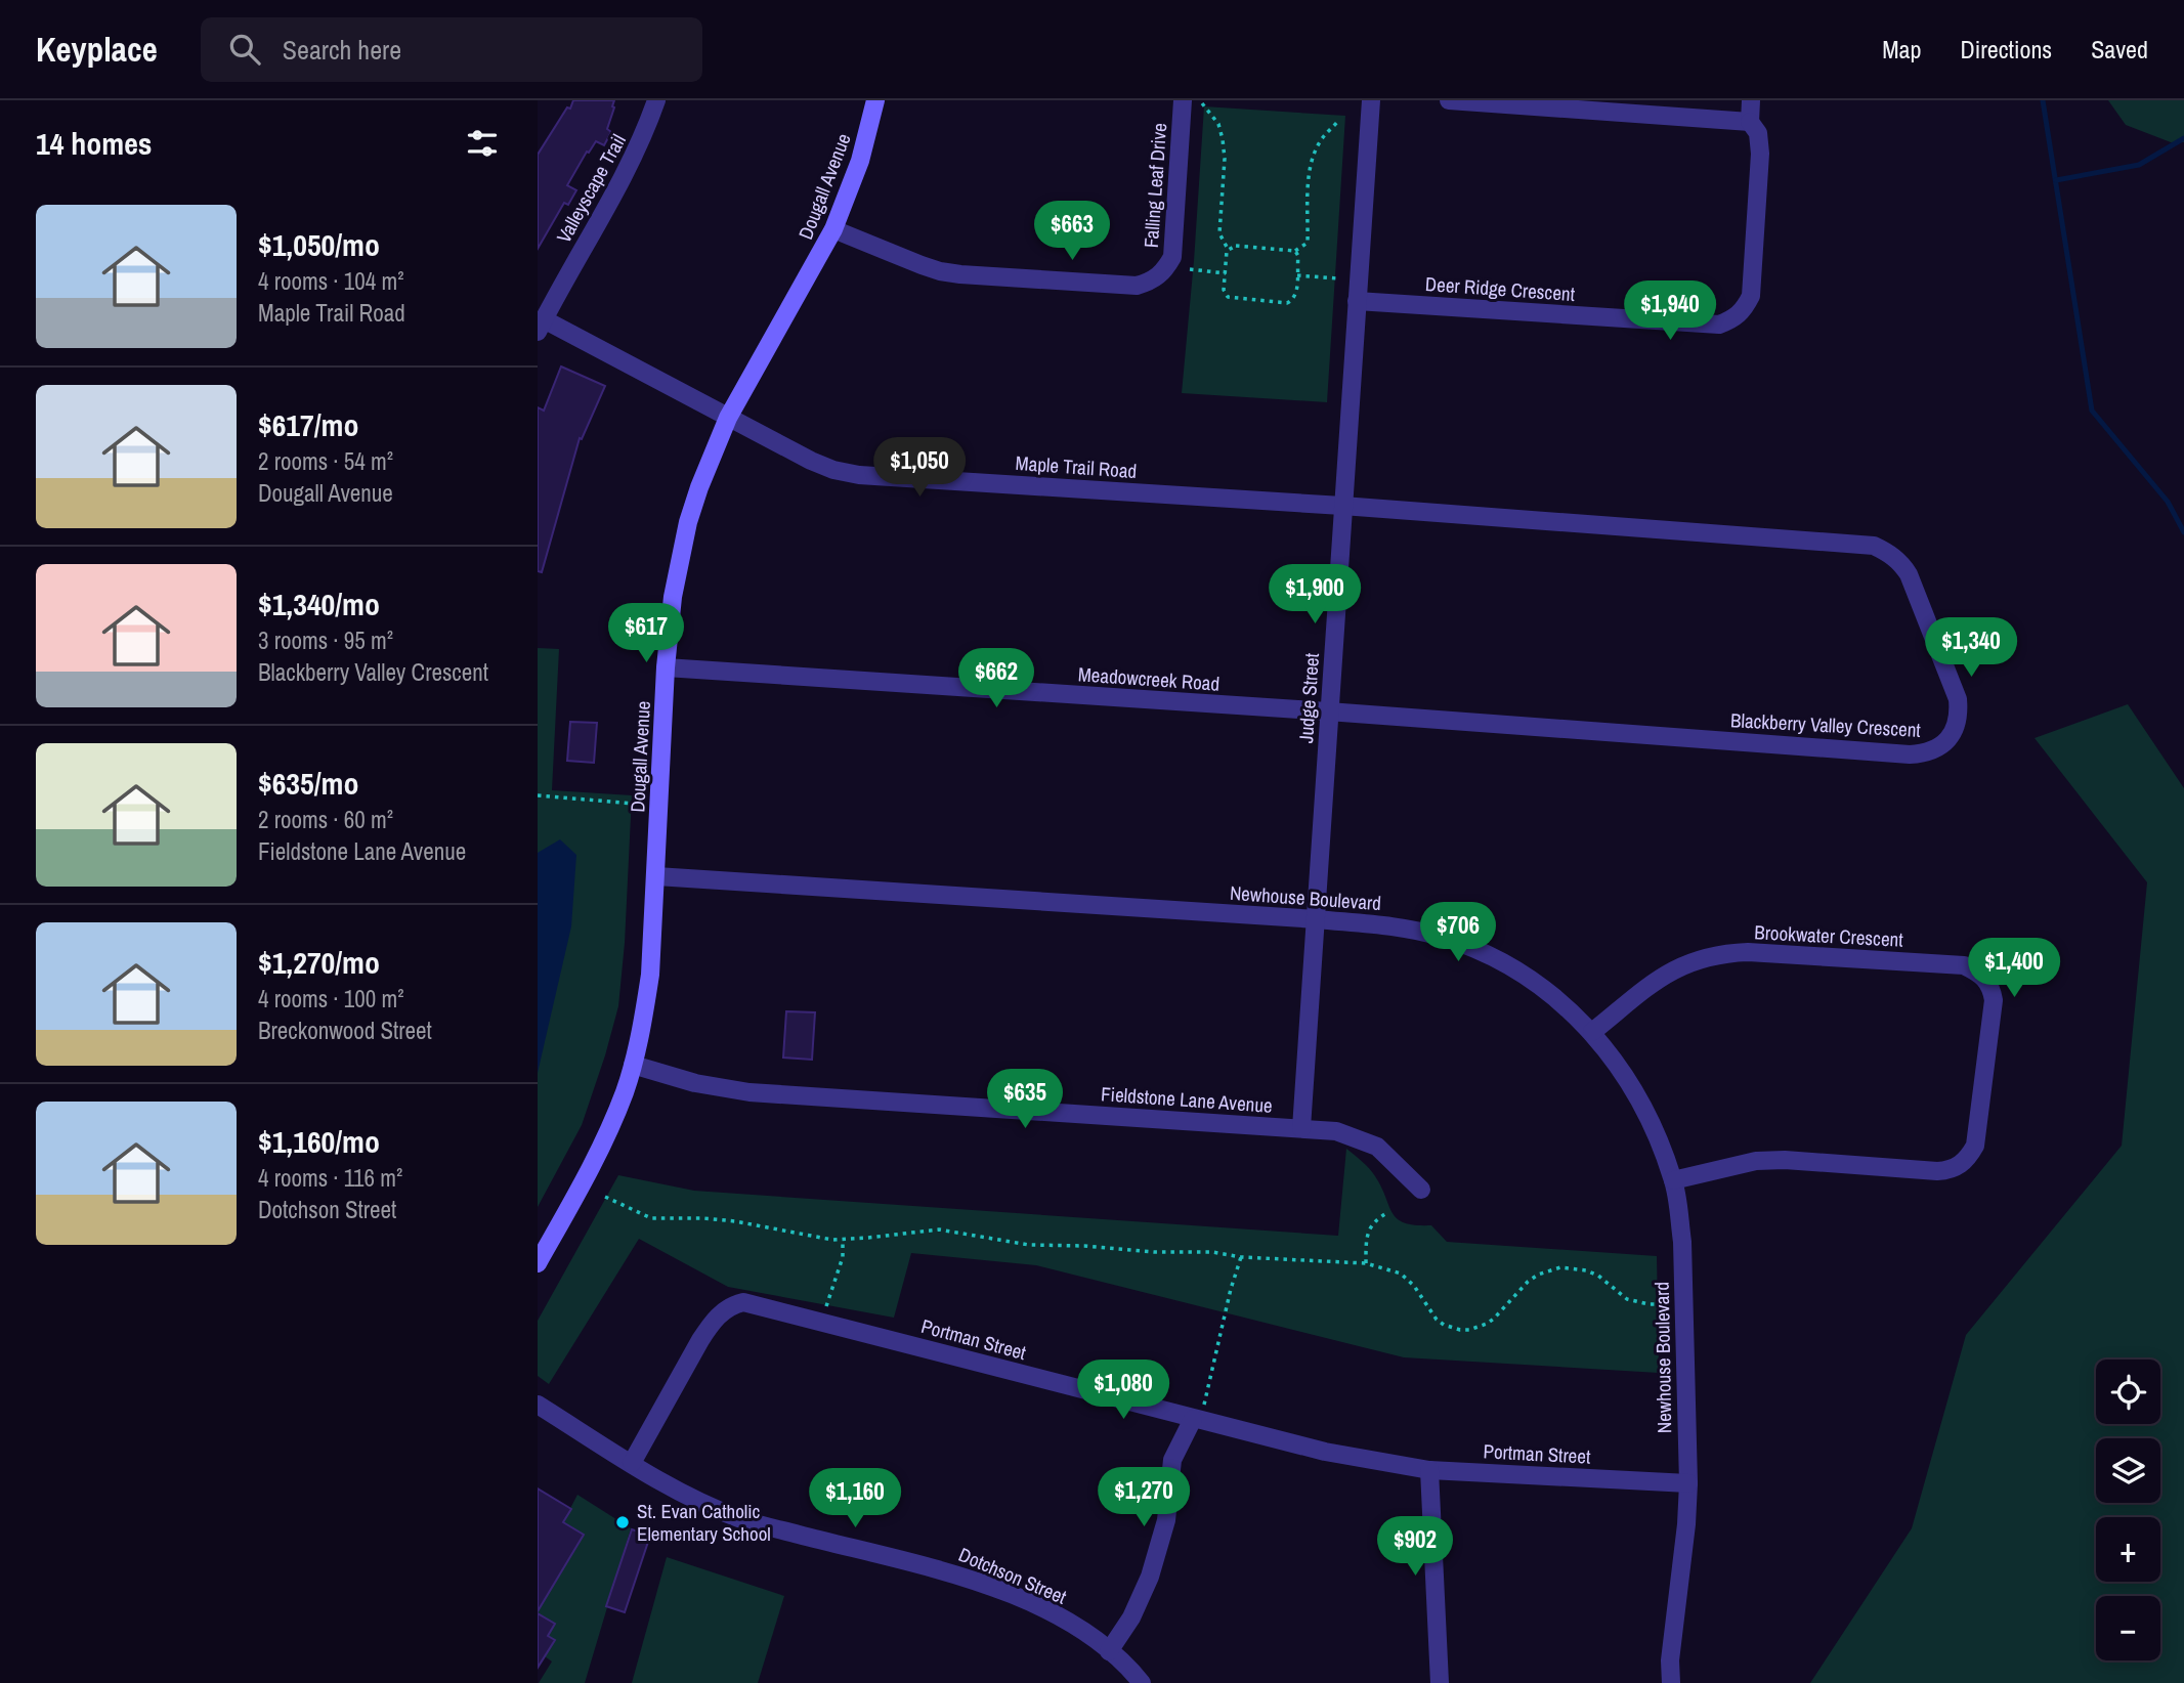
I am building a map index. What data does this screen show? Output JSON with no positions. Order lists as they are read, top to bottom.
{
  "streets": {
    "street": [
      "Falling Leaf Drive",
      "Dougall Avenue",
      "Valleyscape Trail",
      "Deer Ridge Crescent",
      "Maple Trail Road",
      "Meadowcreek Road",
      "Judge Street",
      "Blackberry Valley Crescent",
      "Newhouse Boulevard",
      "Brookwater Crescent",
      "Fieldstone Lane Avenue",
      "Portman Street",
      "Dotchson Street"
    ]
  },
  "crossings": [
    ["Falling Leaf Drive", "Dougall Avenue"],
    ["Dougall Avenue", "Maple Trail Road"],
    ["Dougall Avenue", "Meadowcreek Road"],
    ["Dougall Avenue", "Newhouse Boulevard"],
    ["Dougall Avenue", "Fieldstone Lane Avenue"],
    ["Valleyscape Trail", "Maple Trail Road"],
    ["Deer Ridge Crescent", "Judge Street"],
    ["Maple Trail Road", "Judge Street"],
    ["Maple Trail Road", "Blackberry Valley Crescent"],
    ["Meadowcreek Road", "Judge Street"],
    ["Meadowcreek Road", "Blackberry Valley Crescent"],
    ["Judge Street", "Blackberry Valley Crescent"],
    ["Judge Street", "Newhouse Boulevard"],
    ["Judge Street", "Fieldstone Lane Avenue"],
    ["Newhouse Boulevard", "Brookwater Crescent"],
    ["Newhouse Boulevard", "Portman Street"],
    ["Portman Street", "Dotchson Street"]
  ],
  "places": ["St. Evan Catholic Elementary School"],
  "page": {
    "header": "Keyplace",
    "search": "Search here",
    "nav": ["Map", "Directions", "Saved"],
    "heading": "14 homes",
    "list": [
      {
        "name": "$1,050/mo",
        "note": "4 rooms · 104 m² · Maple Trail Road"
      },
      {
        "name": "$617/mo",
        "note": "2 rooms · 54 m² · Dougall Avenue"
      },
      {
        "name": "$1,340/mo",
        "note": "3 rooms · 95 m² · Blackberry Valley Crescent"
      },
      {
        "name": "$635/mo",
        "note": "2 rooms · 60 m² · Fieldstone Lane Avenue"
      },
      {
        "name": "$1,270/mo",
        "note": "4 rooms · 100 m² · Breckonwood Street"
      },
      {
        "name": "$1,160/mo",
        "note": "4 rooms · 116 m² · Dotchson Street"
      }
    ],
    "price": [
      "$663",
      "$1,940",
      "$1,050",
      "$1,900",
      "$617",
      "$1,340",
      "$662",
      "$706",
      "$1,400",
      "$635",
      "$1,080",
      "$1,270",
      "$1,160",
      "$902"
    ],
    "map_buttons": ["+", "−"]
  }
}
